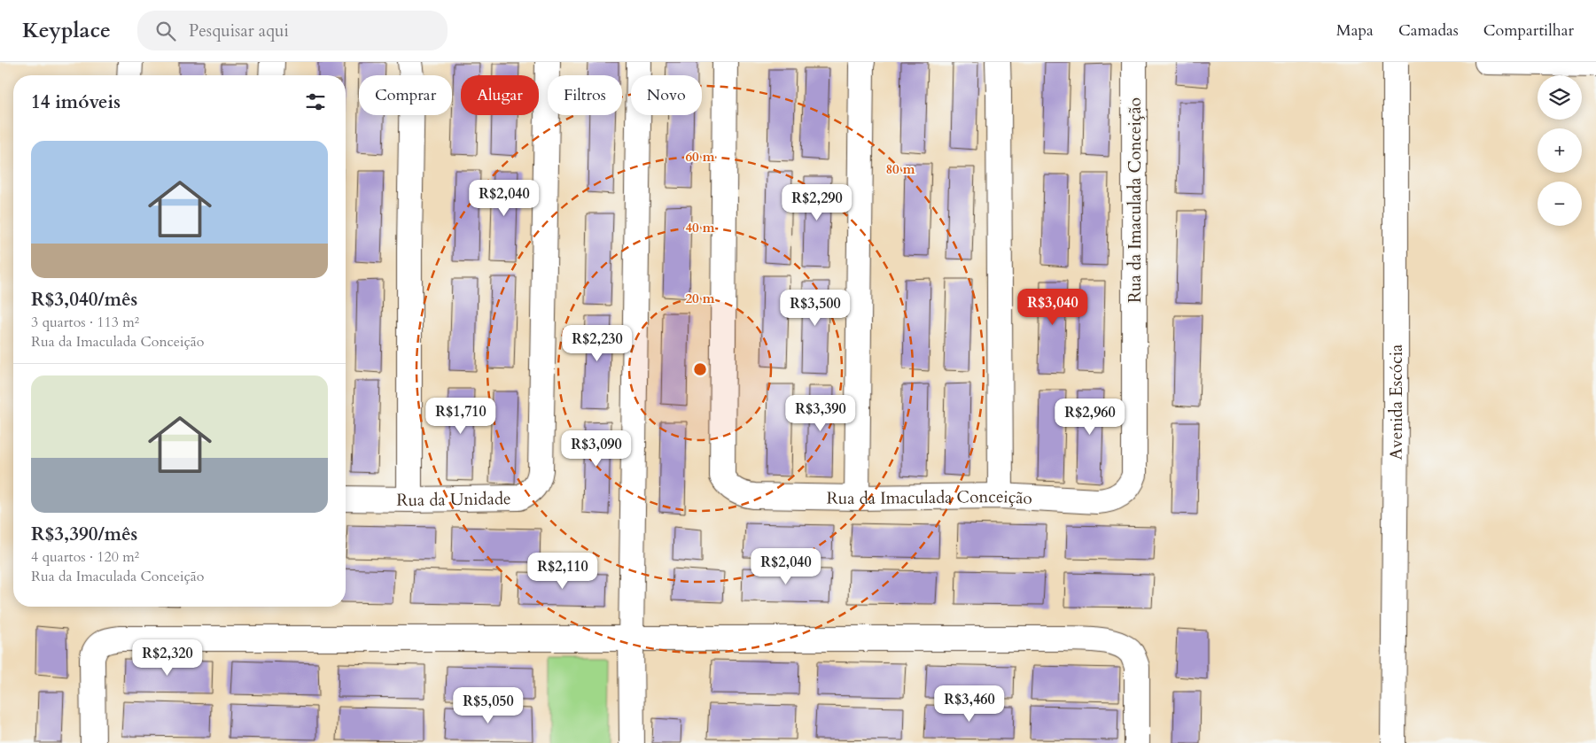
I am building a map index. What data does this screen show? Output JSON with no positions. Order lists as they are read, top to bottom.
{
  "streets": {
    "street": ["Rua da Imaculada Conceição", "Avenida Escócia", "Rua da Unidade"]
  },
  "page": {
    "header": "Keyplace",
    "search": "Pesquisar aqui",
    "nav": ["Mapa", "Camadas", "Compartilhar"],
    "map_buttons": ["+", "−"],
    "chip": [
      "Comprar",
      "Alugar",
      "Filtros",
      "Novo"
    ],
    "heading": "14 imóveis",
    "list": [
      {
        "name": "R$3,040/mês",
        "note": "3 quartos · 113 m² · Rua da Imaculada Conceição"
      },
      {
        "name": "R$3,390/mês",
        "note": "4 quartos · 120 m² · Rua da Imaculada Conceição"
      }
    ],
    "price": [
      "R$2,040",
      "R$2,290",
      "R$3,040",
      "R$3,500",
      "R$2,230",
      "R$3,390",
      "R$1,710",
      "R$2,960",
      "R$3,090",
      "R$2,040",
      "R$2,110",
      "R$2,320",
      "R$3,460",
      "R$5,050"
    ]
  },
  "rings": [
    "60 m",
    "80 m",
    "40 m",
    "20 m"
  ]
}
